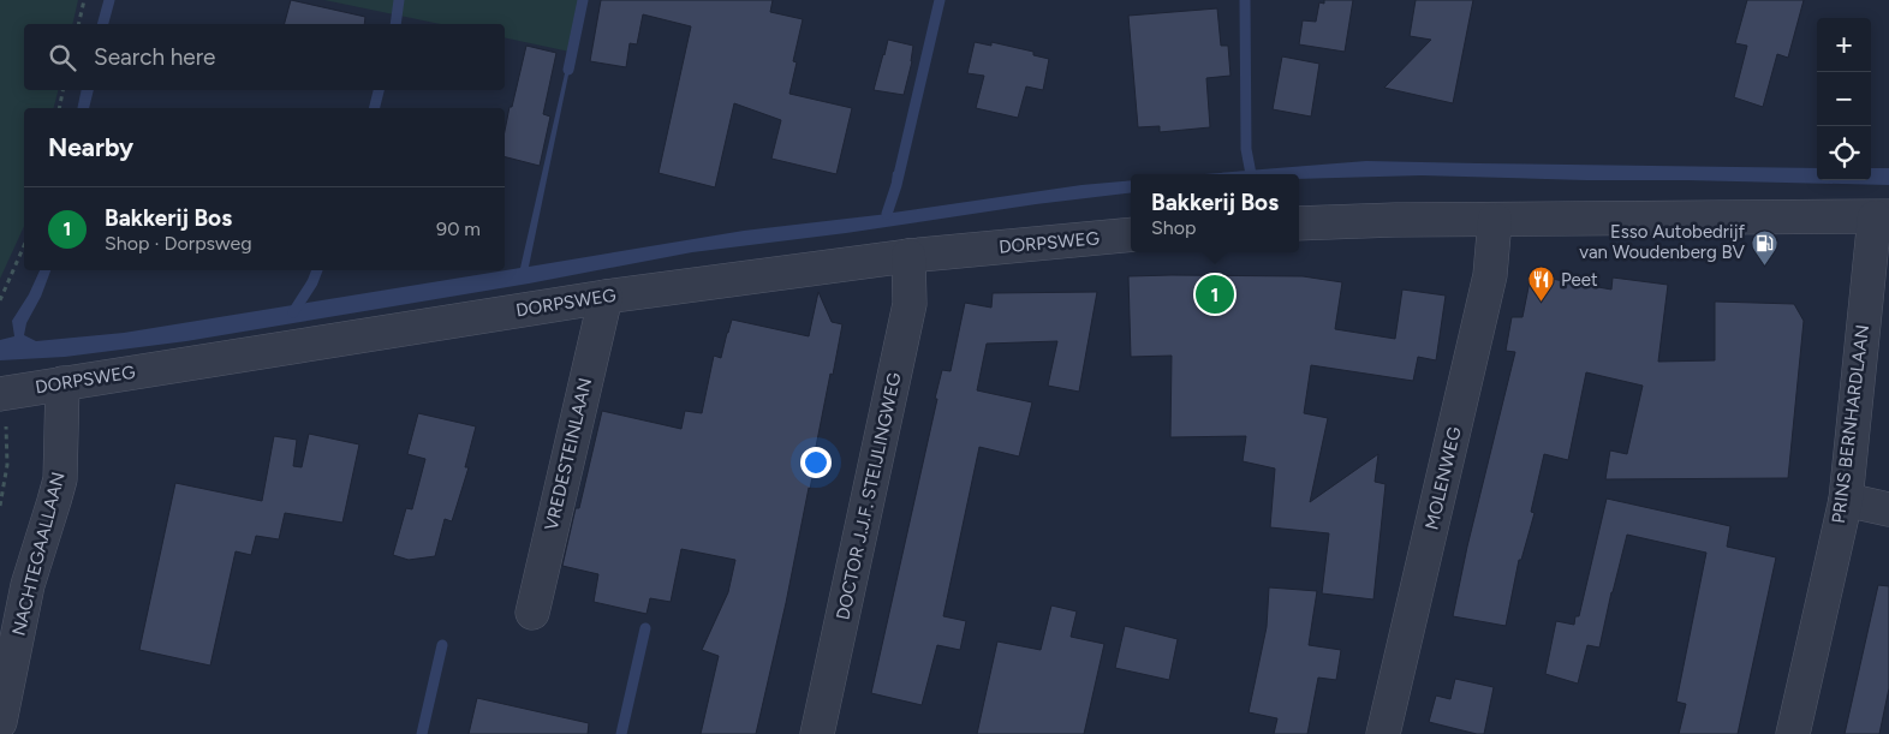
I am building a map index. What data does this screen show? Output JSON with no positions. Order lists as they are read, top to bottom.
{
  "streets": {
    "street": [
      "DORPSWEG",
      "PRINS BERNHARDLAAN",
      "VREDESTEINLAAN",
      "MOLENWEG",
      "DOCTOR J.J.F. STEIJLINGWEG",
      "NACHTEGAALLAAN"
    ]
  },
  "crossings": [
    ["DORPSWEG", "VREDESTEINLAAN"],
    ["DORPSWEG", "DOCTOR J.J.F. STEIJLINGWEG"],
    ["DORPSWEG", "NACHTEGAALLAAN"]
  ],
  "places": {
    "fuel station": ["Esso Autobedrijf van Woudenberg BV"],
    "restaurant": ["Peet"]
  },
  "page": {
    "map_buttons": ["+", "−"],
    "search": "Search here",
    "heading": "Nearby",
    "popup": ["Bakkerij Bos", "Shop"],
    "list": [
      {
        "mark": "1",
        "name": "Bakkerij Bos",
        "note": "Shop · Dorpsweg",
        "value": "90 m"
      }
    ],
    "pins": "1"
  }
}
